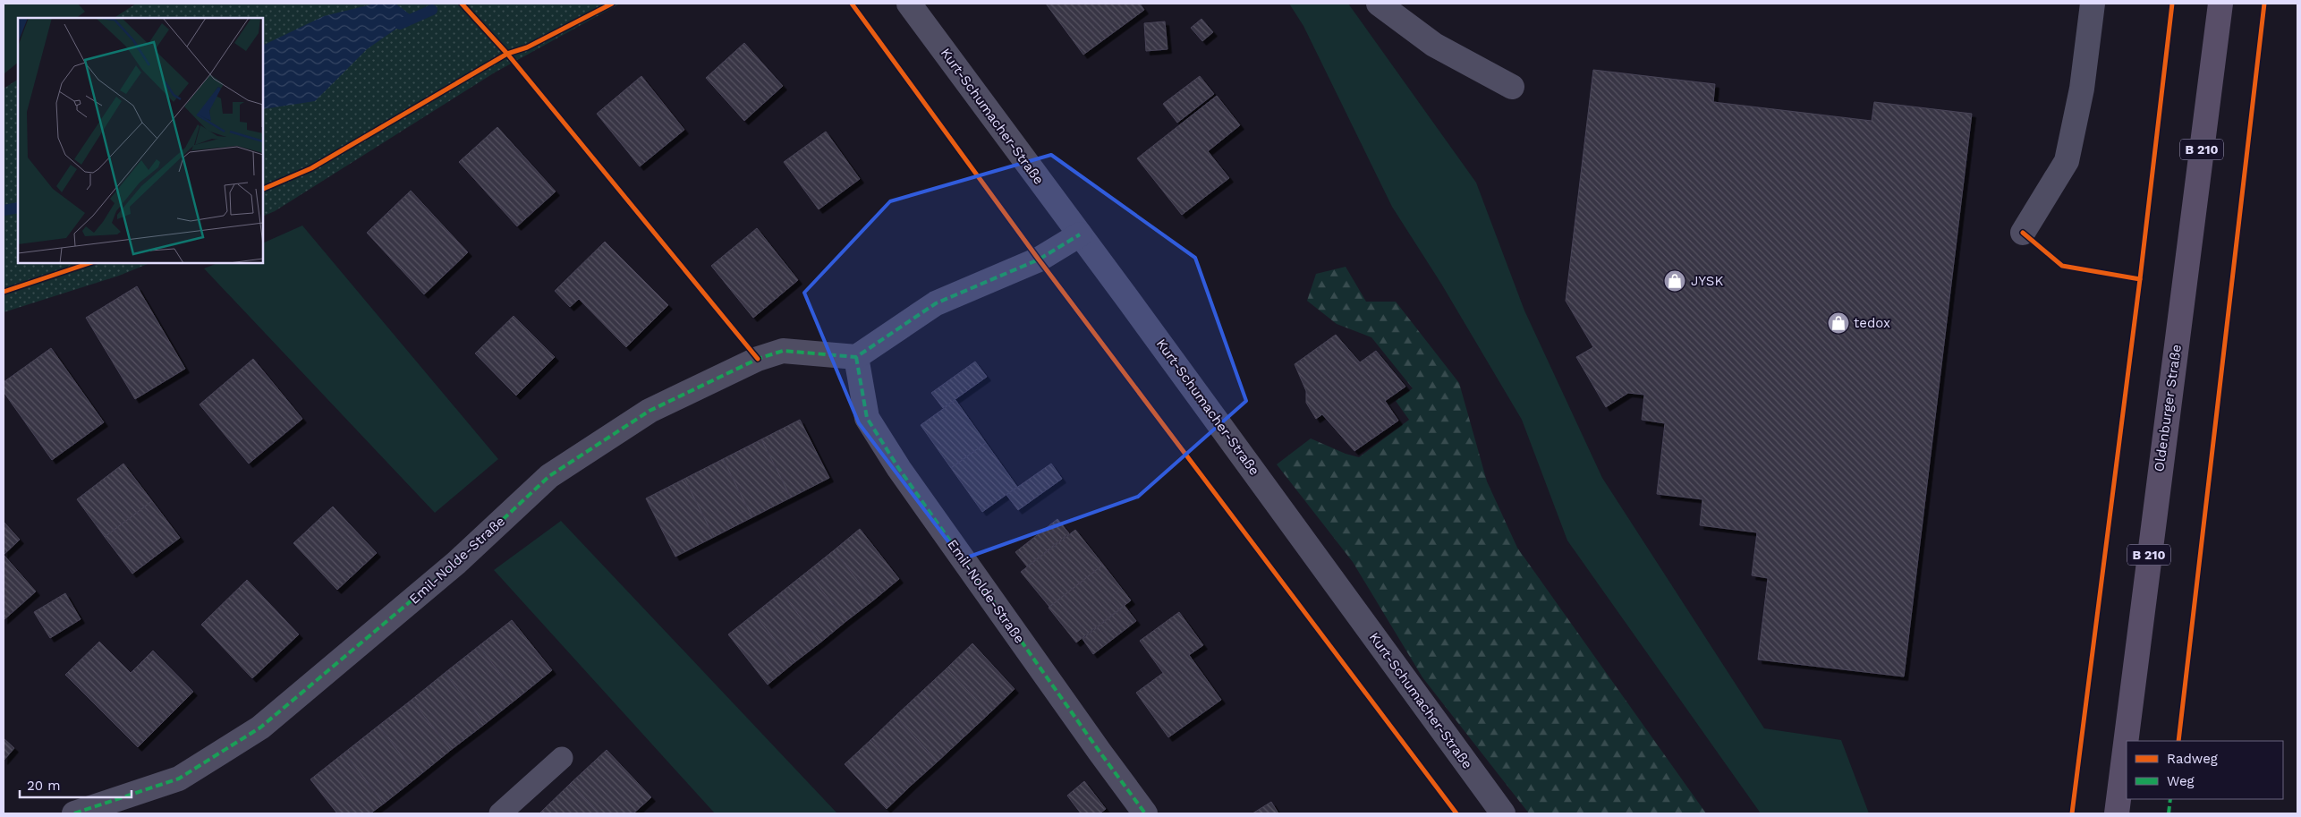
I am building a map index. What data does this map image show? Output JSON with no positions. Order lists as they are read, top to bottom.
{
  "streets": {
    "main road": ["B 210", "Oldenburger Straße"],
    "street": ["Kurt-Schumacher-Straße", "Emil-Nolde-Straße"]
  },
  "places": {
    "shop": ["JYSK", "tedox"]
  },
  "legend": ["Radweg", "Weg"],
  "scale_bar": "20 m"
}
